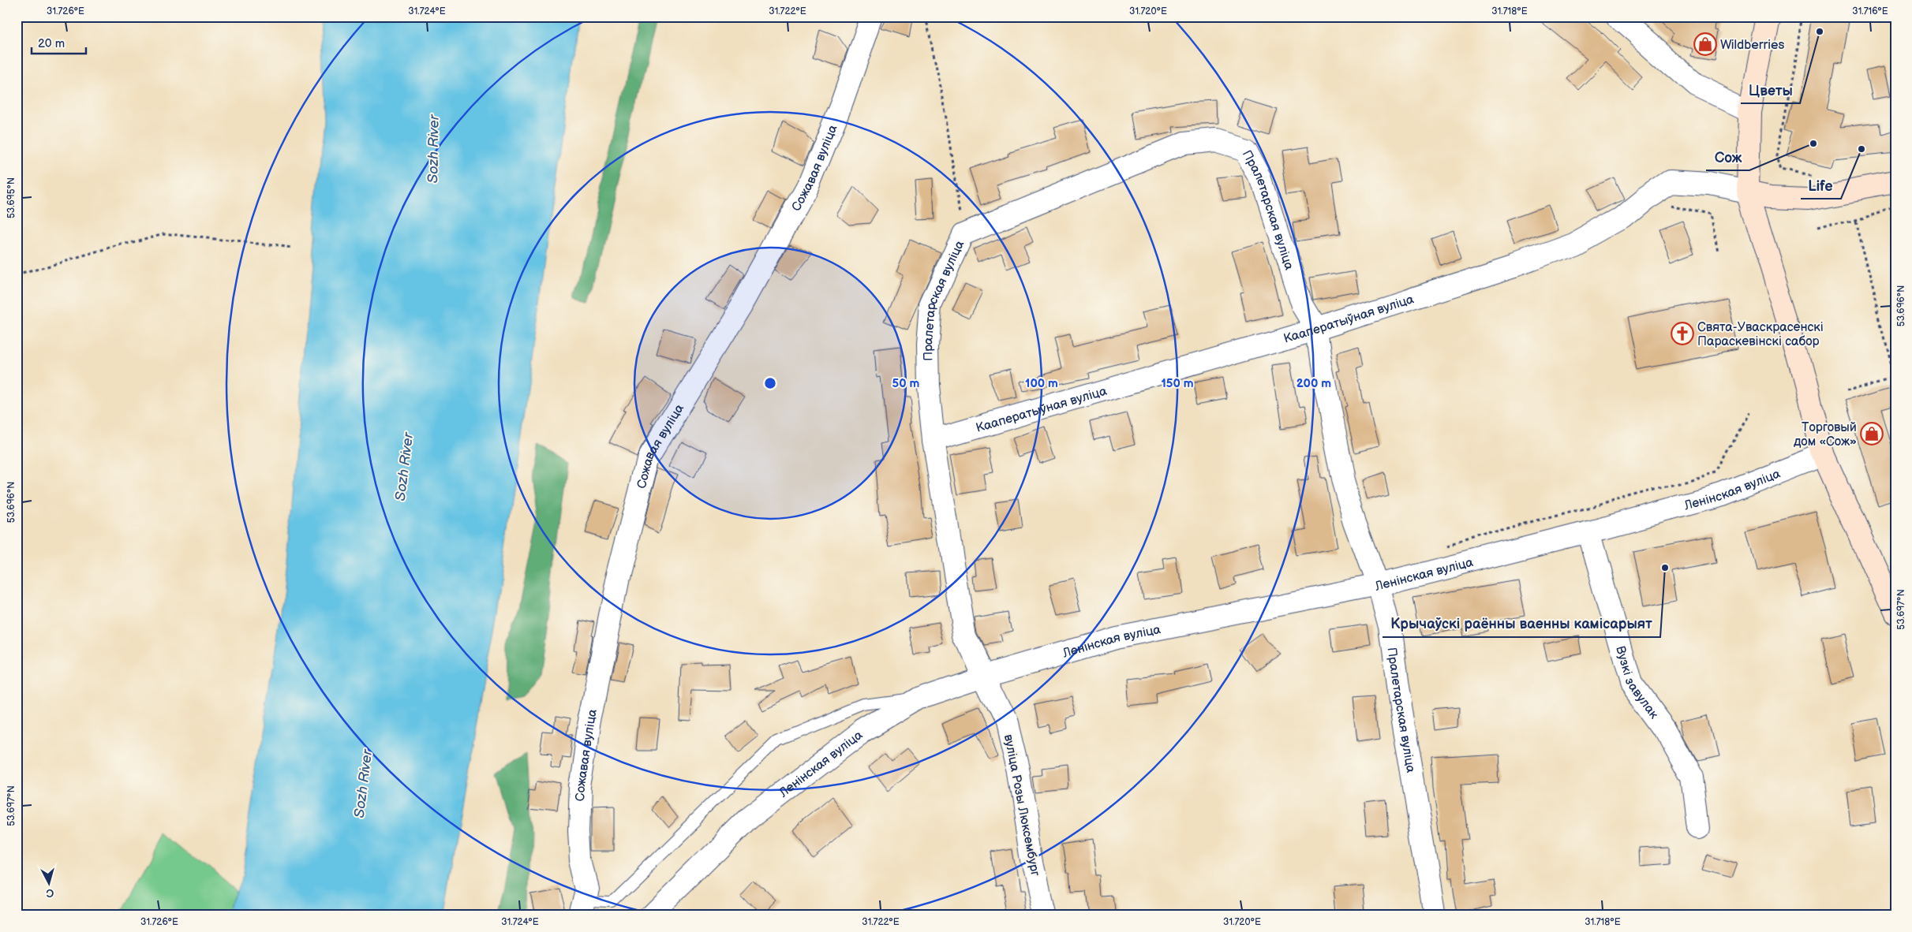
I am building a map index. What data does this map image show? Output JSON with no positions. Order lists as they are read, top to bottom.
{
  "streets": {
    "street": [
      "Сожавая вуліца",
      "Пралетарская вуліца",
      "Кааператыўная вуліца",
      "Ленінская вуліца",
      "Вузкі завулак",
      "вуліца Розы Люксембург"
    ]
  },
  "crossings": [
    ["Пралетарская вуліца", "Кааператыўная вуліца"],
    ["Пралетарская вуліца", "Ленінская вуліца"],
    ["Пралетарская вуліца", "вуліца Розы Люксембург"],
    ["Ленінская вуліца", "Вузкі завулак"],
    ["Ленінская вуліца", "вуліца Розы Люксембург"]
  ],
  "water": ["Sozh River"],
  "places": {
    "other": [
      "Цветы",
      "Сож",
      "Life",
      "Крычаўскі раённы ваенны камісарыят"
    ],
    "shop": ["Wildberries", "Торговый дом «Сож»"],
    "church": ["Свята-Уваскрасенскі Параскевінскі сабор"]
  },
  "scale_bar": "20 m",
  "north": "bottom",
  "coordinates": [
    "31.726°E",
    "31.724°E",
    "31.722°E",
    "31.720°E",
    "31.718°E",
    "31.716°E",
    "53.695°N",
    "53.696°N",
    "53.697°N"
  ],
  "rings": [
    "50 m",
    "100 m",
    "150 m",
    "200 m"
  ]
}
